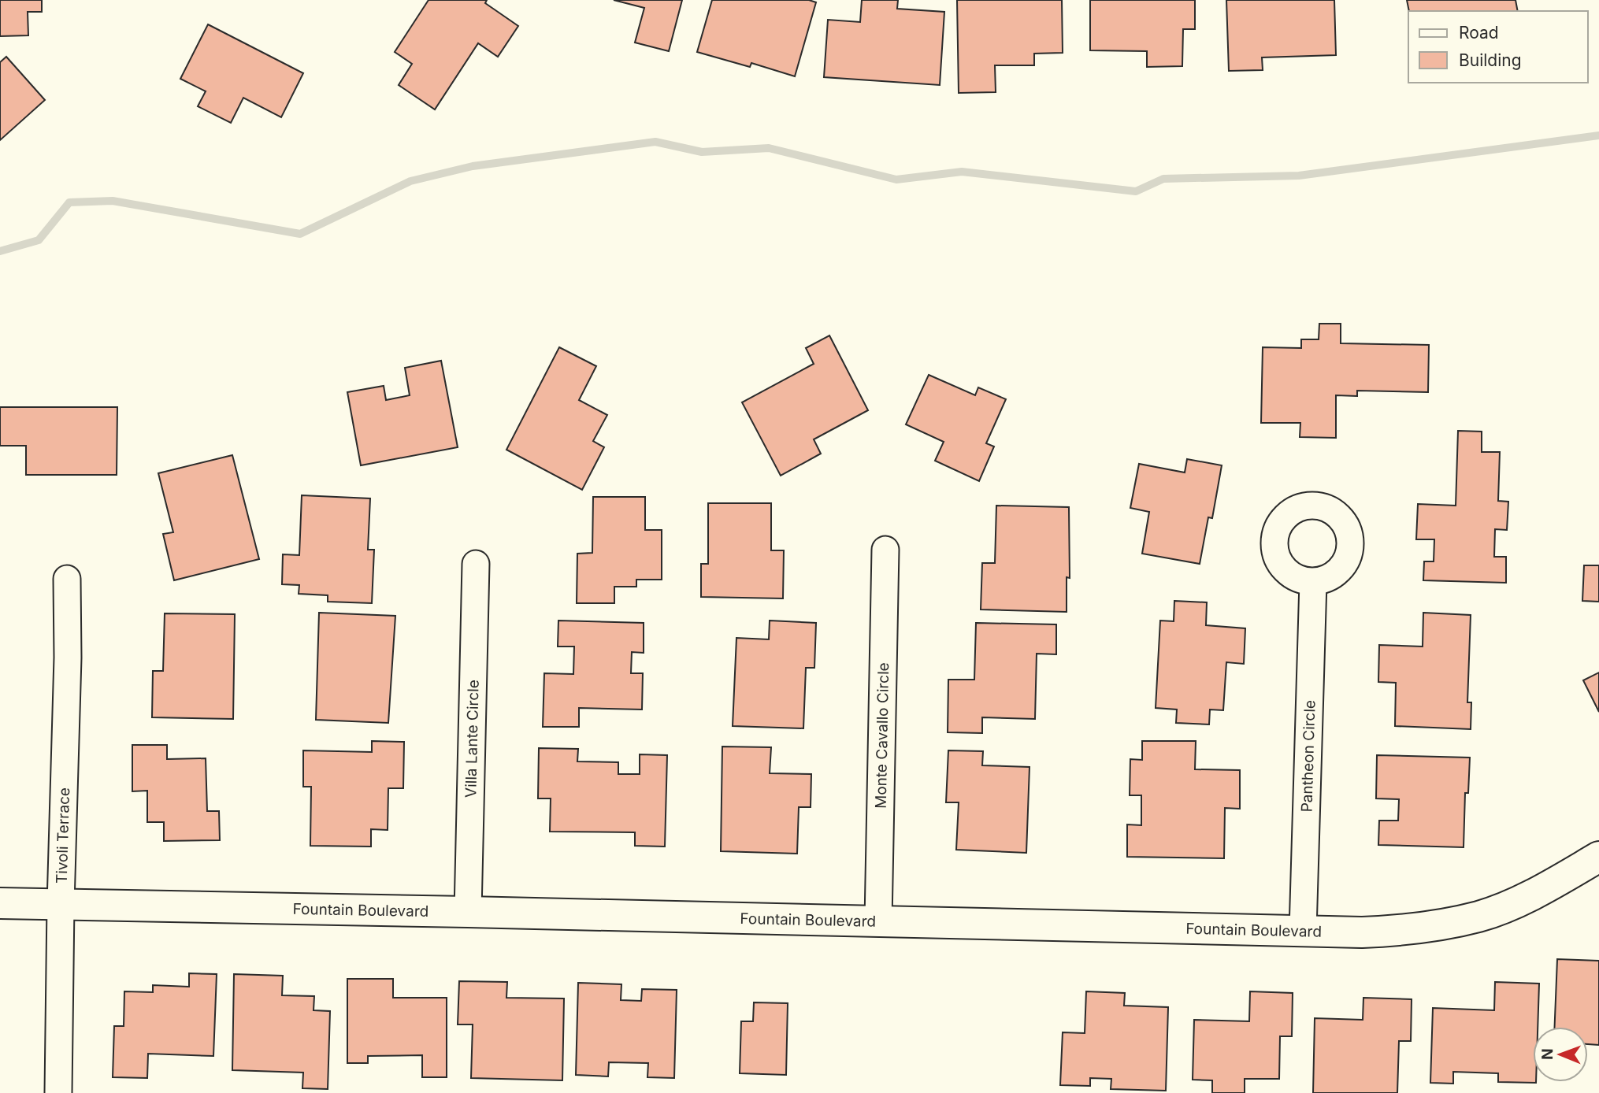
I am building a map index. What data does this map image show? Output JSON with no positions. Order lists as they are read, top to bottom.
{
  "streets": {
    "street": [
      "Monte Cavallo Circle",
      "Villa Lante Circle",
      "Pantheon Circle",
      "Tivoli Terrace",
      "Fountain Boulevard"
    ]
  },
  "crossings": [
    ["Monte Cavallo Circle", "Fountain Boulevard"],
    ["Villa Lante Circle", "Fountain Boulevard"],
    ["Pantheon Circle", "Fountain Boulevard"],
    ["Tivoli Terrace", "Fountain Boulevard"]
  ],
  "legend": ["Road", "Building"],
  "north": "left"
}
